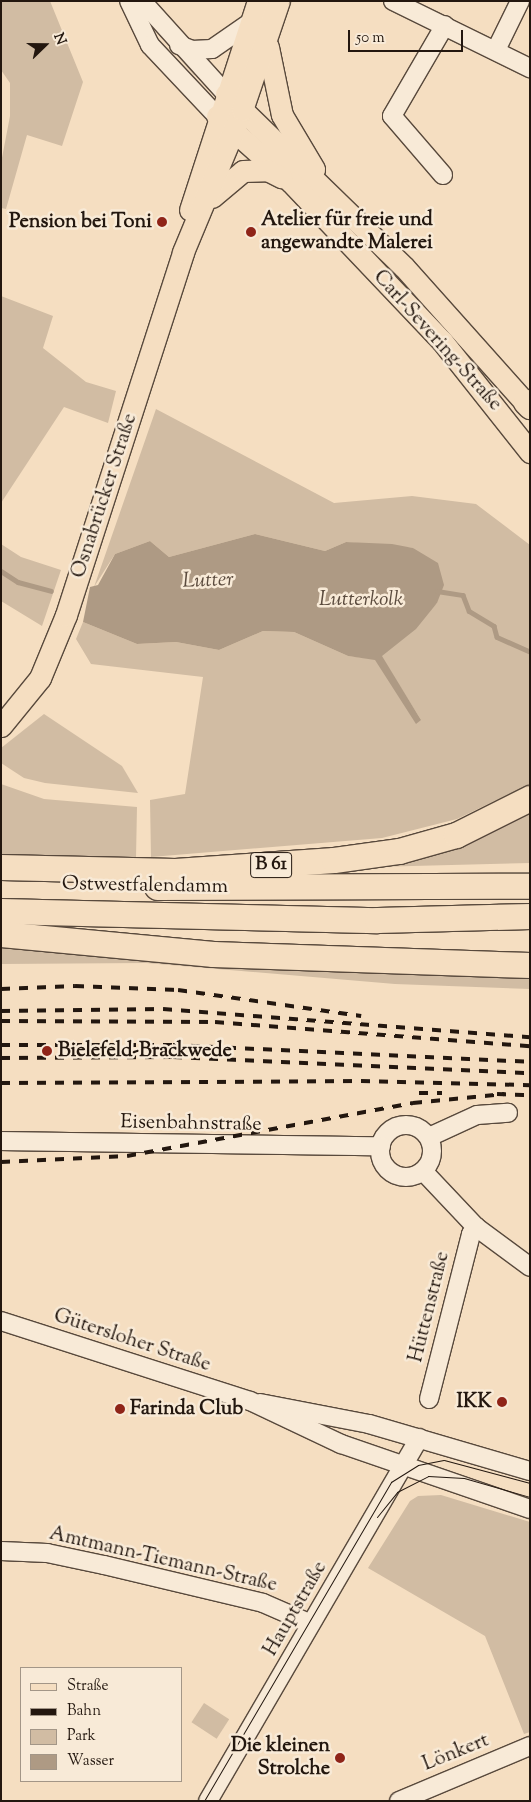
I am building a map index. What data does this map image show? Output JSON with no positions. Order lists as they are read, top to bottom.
{
  "streets": {
    "highway": ["B 61", "Ostwestfalendamm"],
    "main road": ["Carl-Severing-Straße", "Osnabrücker Straße"],
    "street": [
      "Eisenbahnstraße",
      "Hüttenstraße",
      "Gütersloher Straße",
      "Amtmann-Tiemann-Straße",
      "Hauptstraße",
      "Lönkert"
    ]
  },
  "crossings": [
    ["Carl-Severing-Straße", "Osnabrücker Straße"],
    ["Gütersloher Straße", "Hauptstraße"],
    ["Amtmann-Tiemann-Straße", "Hauptstraße"]
  ],
  "water": ["Lutter", "Lutterkolk"],
  "places": [
    "Pension bei Toni",
    "Atelier für freie und angewandte Malerei",
    "Bielefeld-Brackwede",
    "IKK",
    "Farinda Club",
    "Die kleinen Strolche"
  ],
  "legend": [
    "Straße",
    "Bahn",
    "Park",
    "Wasser"
  ],
  "scale_bar": "50 m",
  "north": "right"
}
